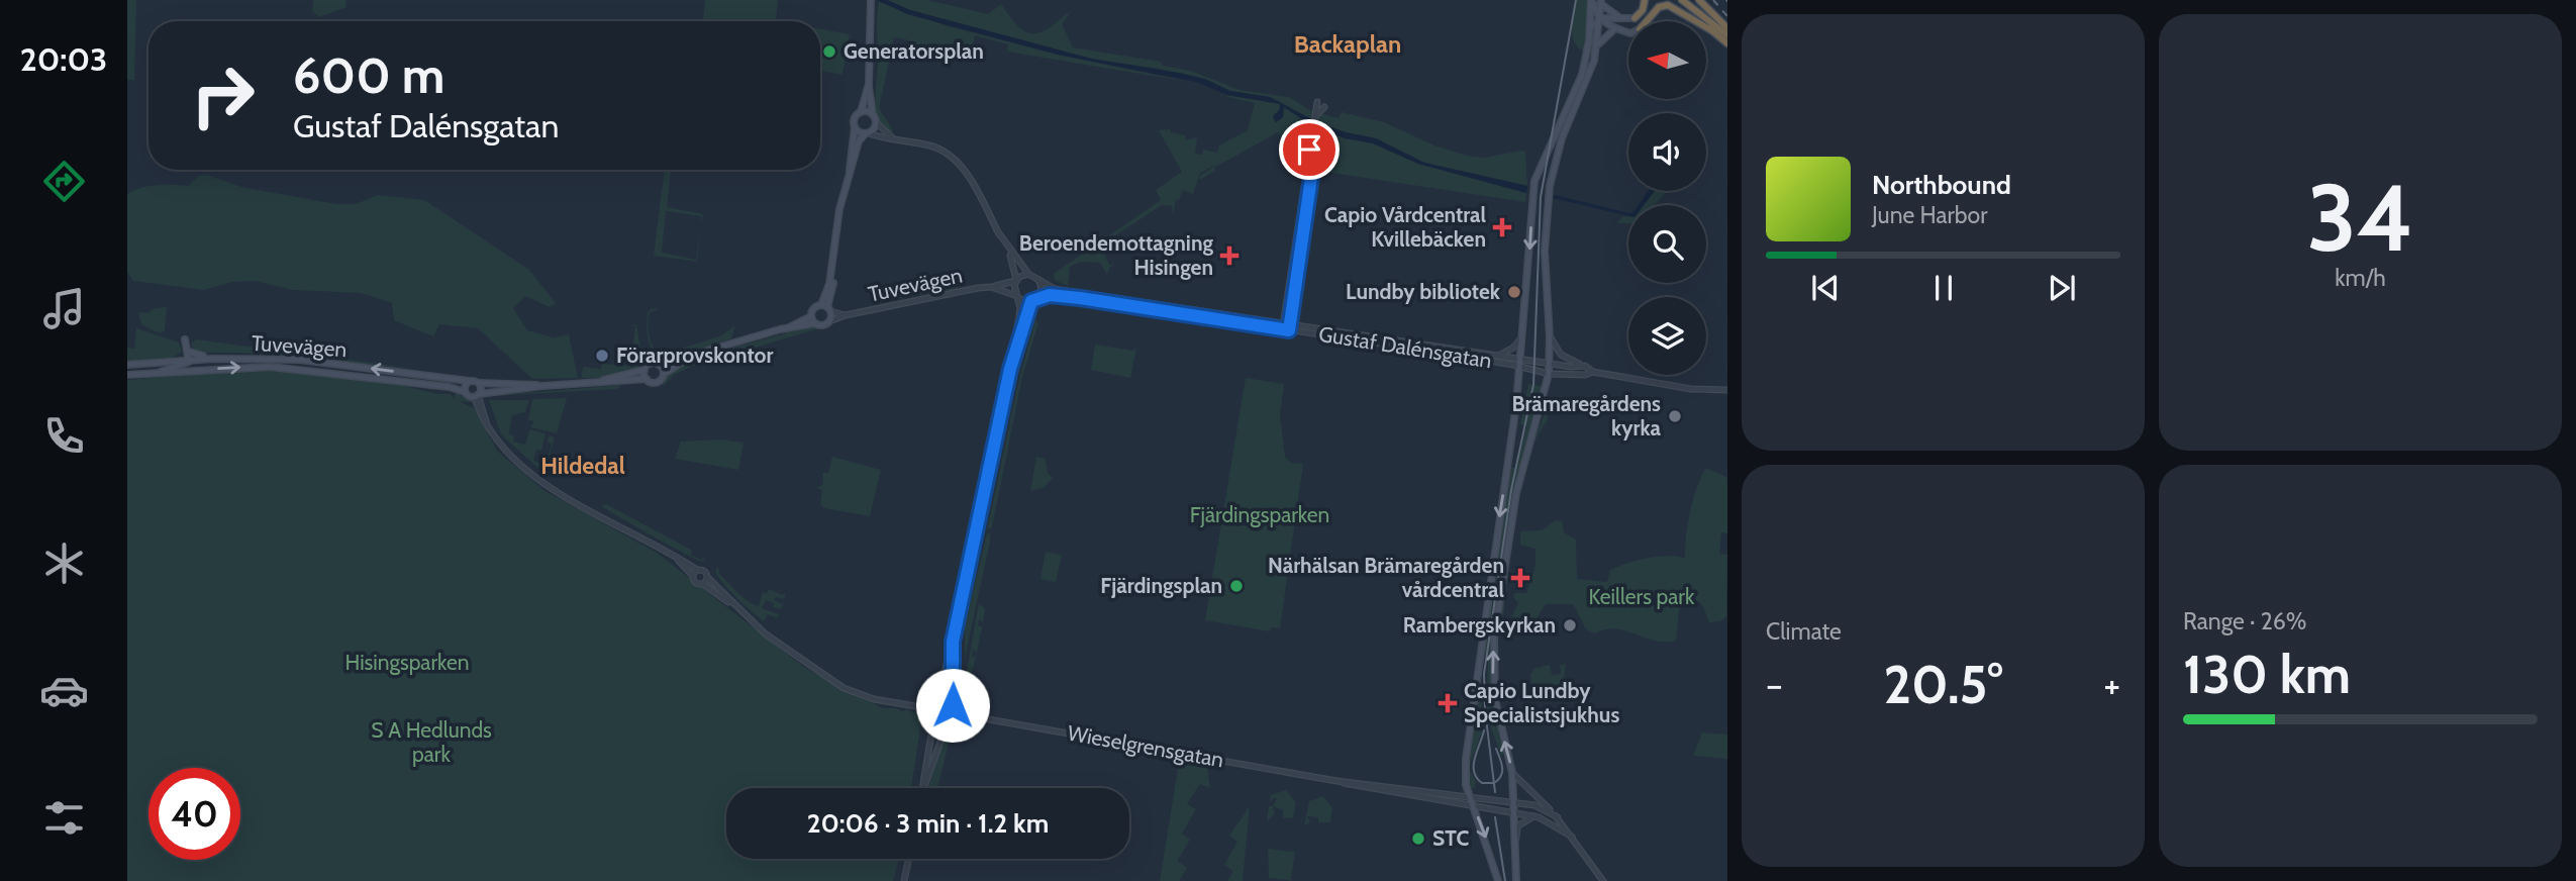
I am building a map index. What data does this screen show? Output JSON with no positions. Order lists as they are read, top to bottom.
{
  "streets": {
    "main road": ["Tuvevägen"],
    "street": ["Gustaf Dalénsgatan", "Wieselgrensgatan"]
  },
  "crossings": [
    ["Tuvevägen", "Gustaf Dalénsgatan"]
  ],
  "districts": ["Backaplan", "Hildedal"],
  "parks": [
    "Fjärdingsparken",
    "Keillers park",
    "Hisingsparken",
    "S A Hedlunds park"
  ],
  "places": {
    "other": [
      "Generatorsplan",
      "Lundby bibliotek",
      "Förarprovskontor",
      "Brämaregårdens kyrka",
      "Fjärdingsplan",
      "Rambergskyrkan",
      "STC"
    ],
    "health": [
      "Capio Vårdcentral Kvillebäcken",
      "Beroendemottagning Hisingen",
      "Närhälsan Brämaregården vårdcentral",
      "Capio Lundby Specialistsjukhus"
    ]
  },
  "north": "left",
  "page": {
    "tabs": "20:03",
    "tile": [
      ["34", "km/h"],
      "Climate",
      ["Range · 26%", "130 km"]
    ],
    "turn": ["600 m", "Gustaf Dalénsgatan"],
    "song": ["Northbound", "June Harbor"],
    "heat": ["−", "20.5°", "+"],
    "limit": "40",
    "trip": "20:06 · 3 min · 1.2 km"
  }
}
